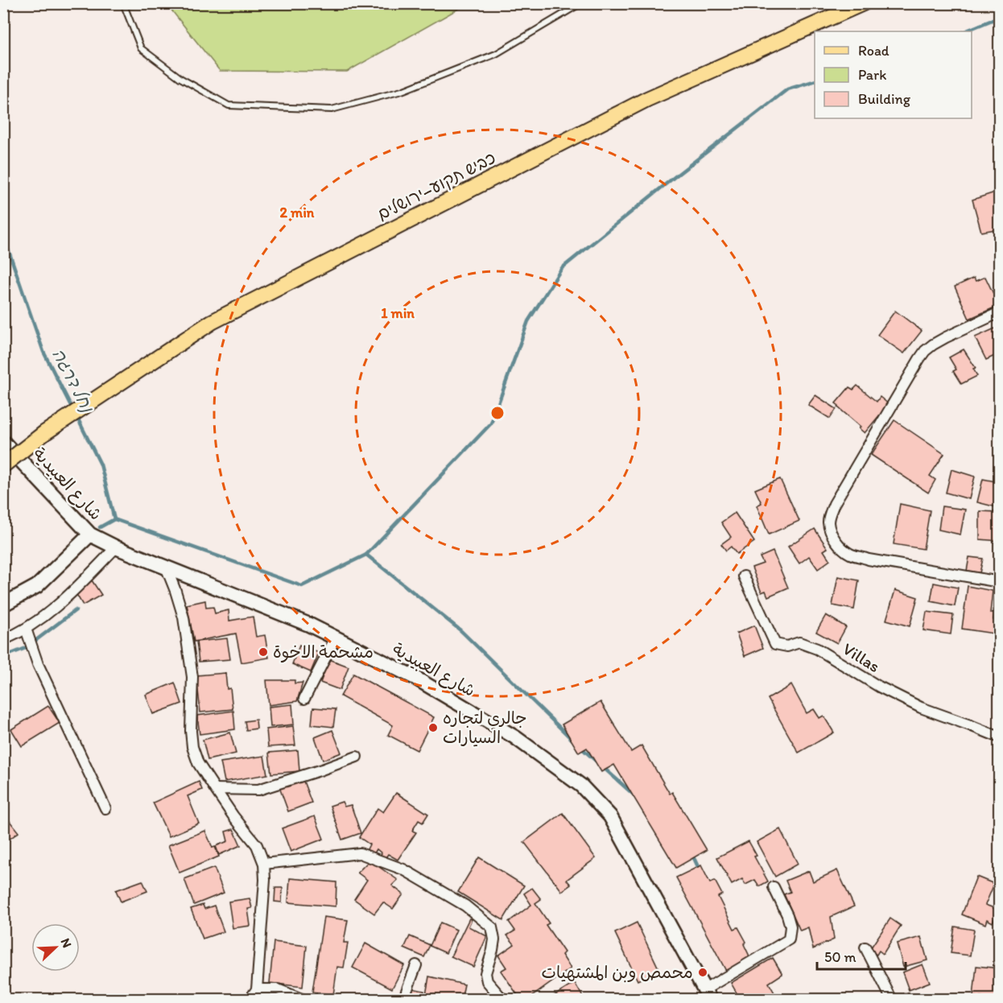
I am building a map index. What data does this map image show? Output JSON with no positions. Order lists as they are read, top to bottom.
{
  "streets": {
    "main road": ["כביש תקוע–ירושלים", "شارع العبيدية"],
    "street": ["Villas"]
  },
  "water": ["נחל דרגה"],
  "places": ["مشحمة الاخوة", "جالري لتجاره السيارات", "محمص وبن المشتهيات"],
  "legend": ["Road", "Park", "Building"],
  "scale_bar": "50 m",
  "north": "top right",
  "rings": ["2 min", "1 min"]
}
